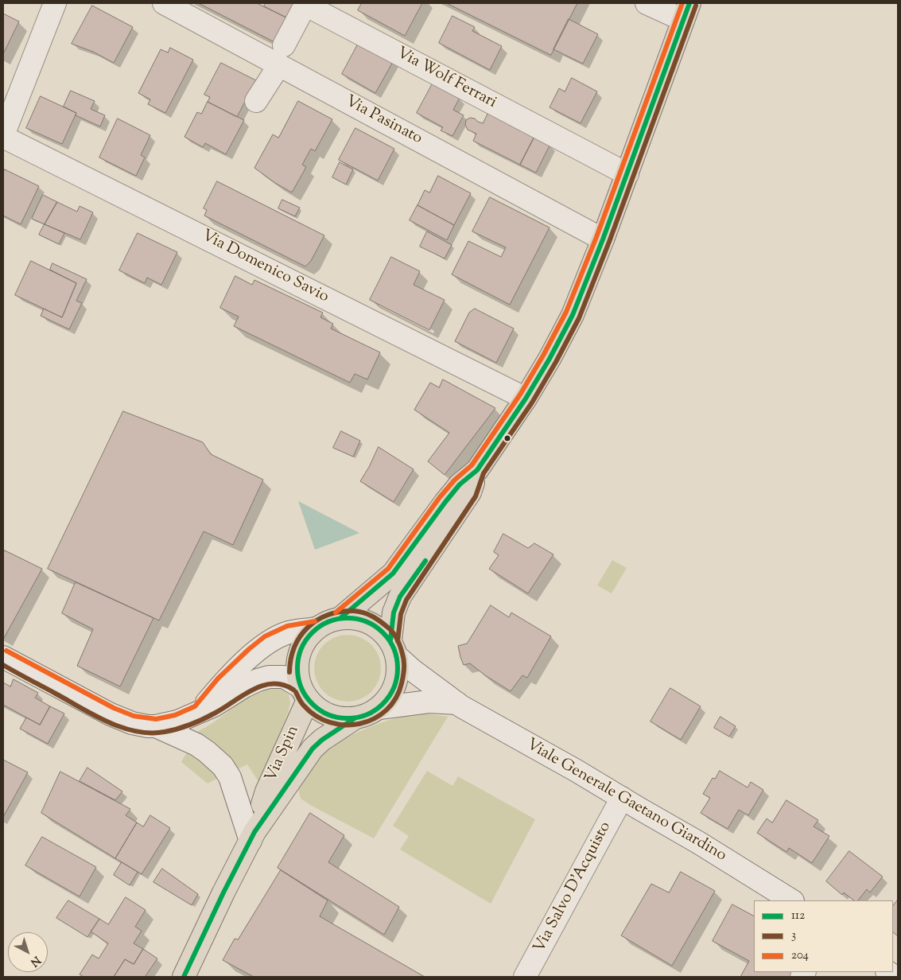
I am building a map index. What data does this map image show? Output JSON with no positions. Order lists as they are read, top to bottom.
{
  "streets": {
    "main road": ["Via Spin"],
    "street": [
      "Via Wolf Ferrari",
      "Via Pasinato",
      "Via Domenico Savio",
      "Viale Generale Gaetano Giardino",
      "Via Salvo D'Acquisto"
    ]
  },
  "crossings": [
    ["Via Wolf Ferrari", "Via Pasinato"],
    ["Via Spin", "Viale Generale Gaetano Giardino"],
    ["Viale Generale Gaetano Giardino", "Via Salvo D'Acquisto"]
  ],
  "lines": ["transit line 112", "transit line 204", "transit line 3"],
  "legend": ["112", "3", "204"],
  "north": "bottom right"
}
